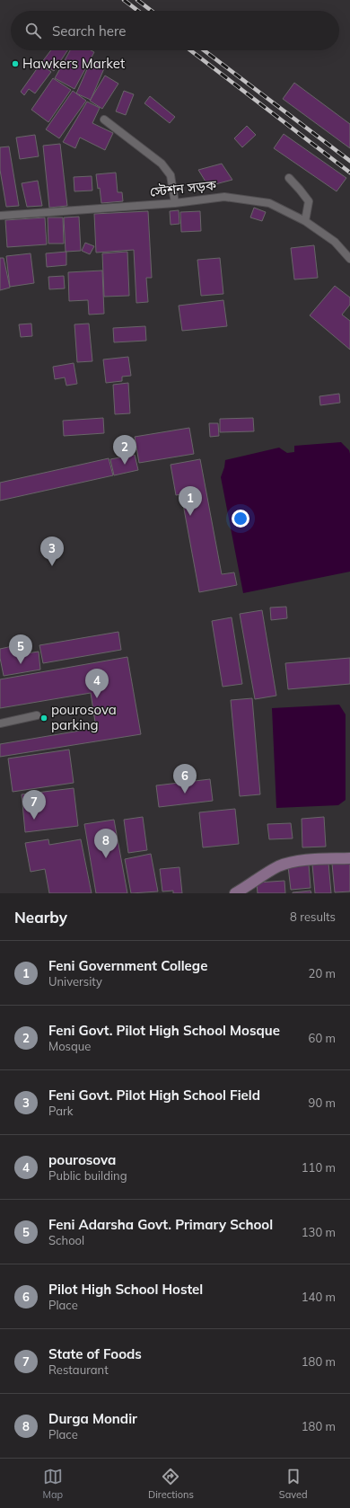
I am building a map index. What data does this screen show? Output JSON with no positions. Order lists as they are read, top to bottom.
{
  "streets": {
    "lane": ["স্টেশন সড়ক"]
  },
  "places": ["Hawkers Market", "pourosova parking"],
  "page": {
    "search": "Search here",
    "pins": [
      "2",
      "1",
      "3",
      "5",
      "4",
      "6",
      "7",
      "8"
    ],
    "heading": ["Nearby", "8 results"],
    "list": [
      {
        "mark": "1",
        "name": "Feni Government College",
        "note": "University",
        "value": "20 m"
      },
      {
        "mark": "2",
        "name": "Feni Govt. Pilot High School Mosque",
        "note": "Mosque",
        "value": "60 m"
      },
      {
        "mark": "3",
        "name": "Feni Govt. Pilot High School Field",
        "note": "Park",
        "value": "90 m"
      },
      {
        "mark": "4",
        "name": "pourosova",
        "note": "Public building",
        "value": "110 m"
      },
      {
        "mark": "5",
        "name": "Feni Adarsha Govt. Primary School",
        "note": "School",
        "value": "130 m"
      },
      {
        "mark": "6",
        "name": "Pilot High School Hostel",
        "note": "Place",
        "value": "140 m"
      },
      {
        "mark": "7",
        "name": "State of Foods",
        "note": "Restaurant",
        "value": "180 m"
      },
      {
        "mark": "8",
        "name": "Durga Mondir",
        "note": "Place",
        "value": "180 m"
      }
    ],
    "nav": ["Map", "Directions", "Saved"]
  }
}
